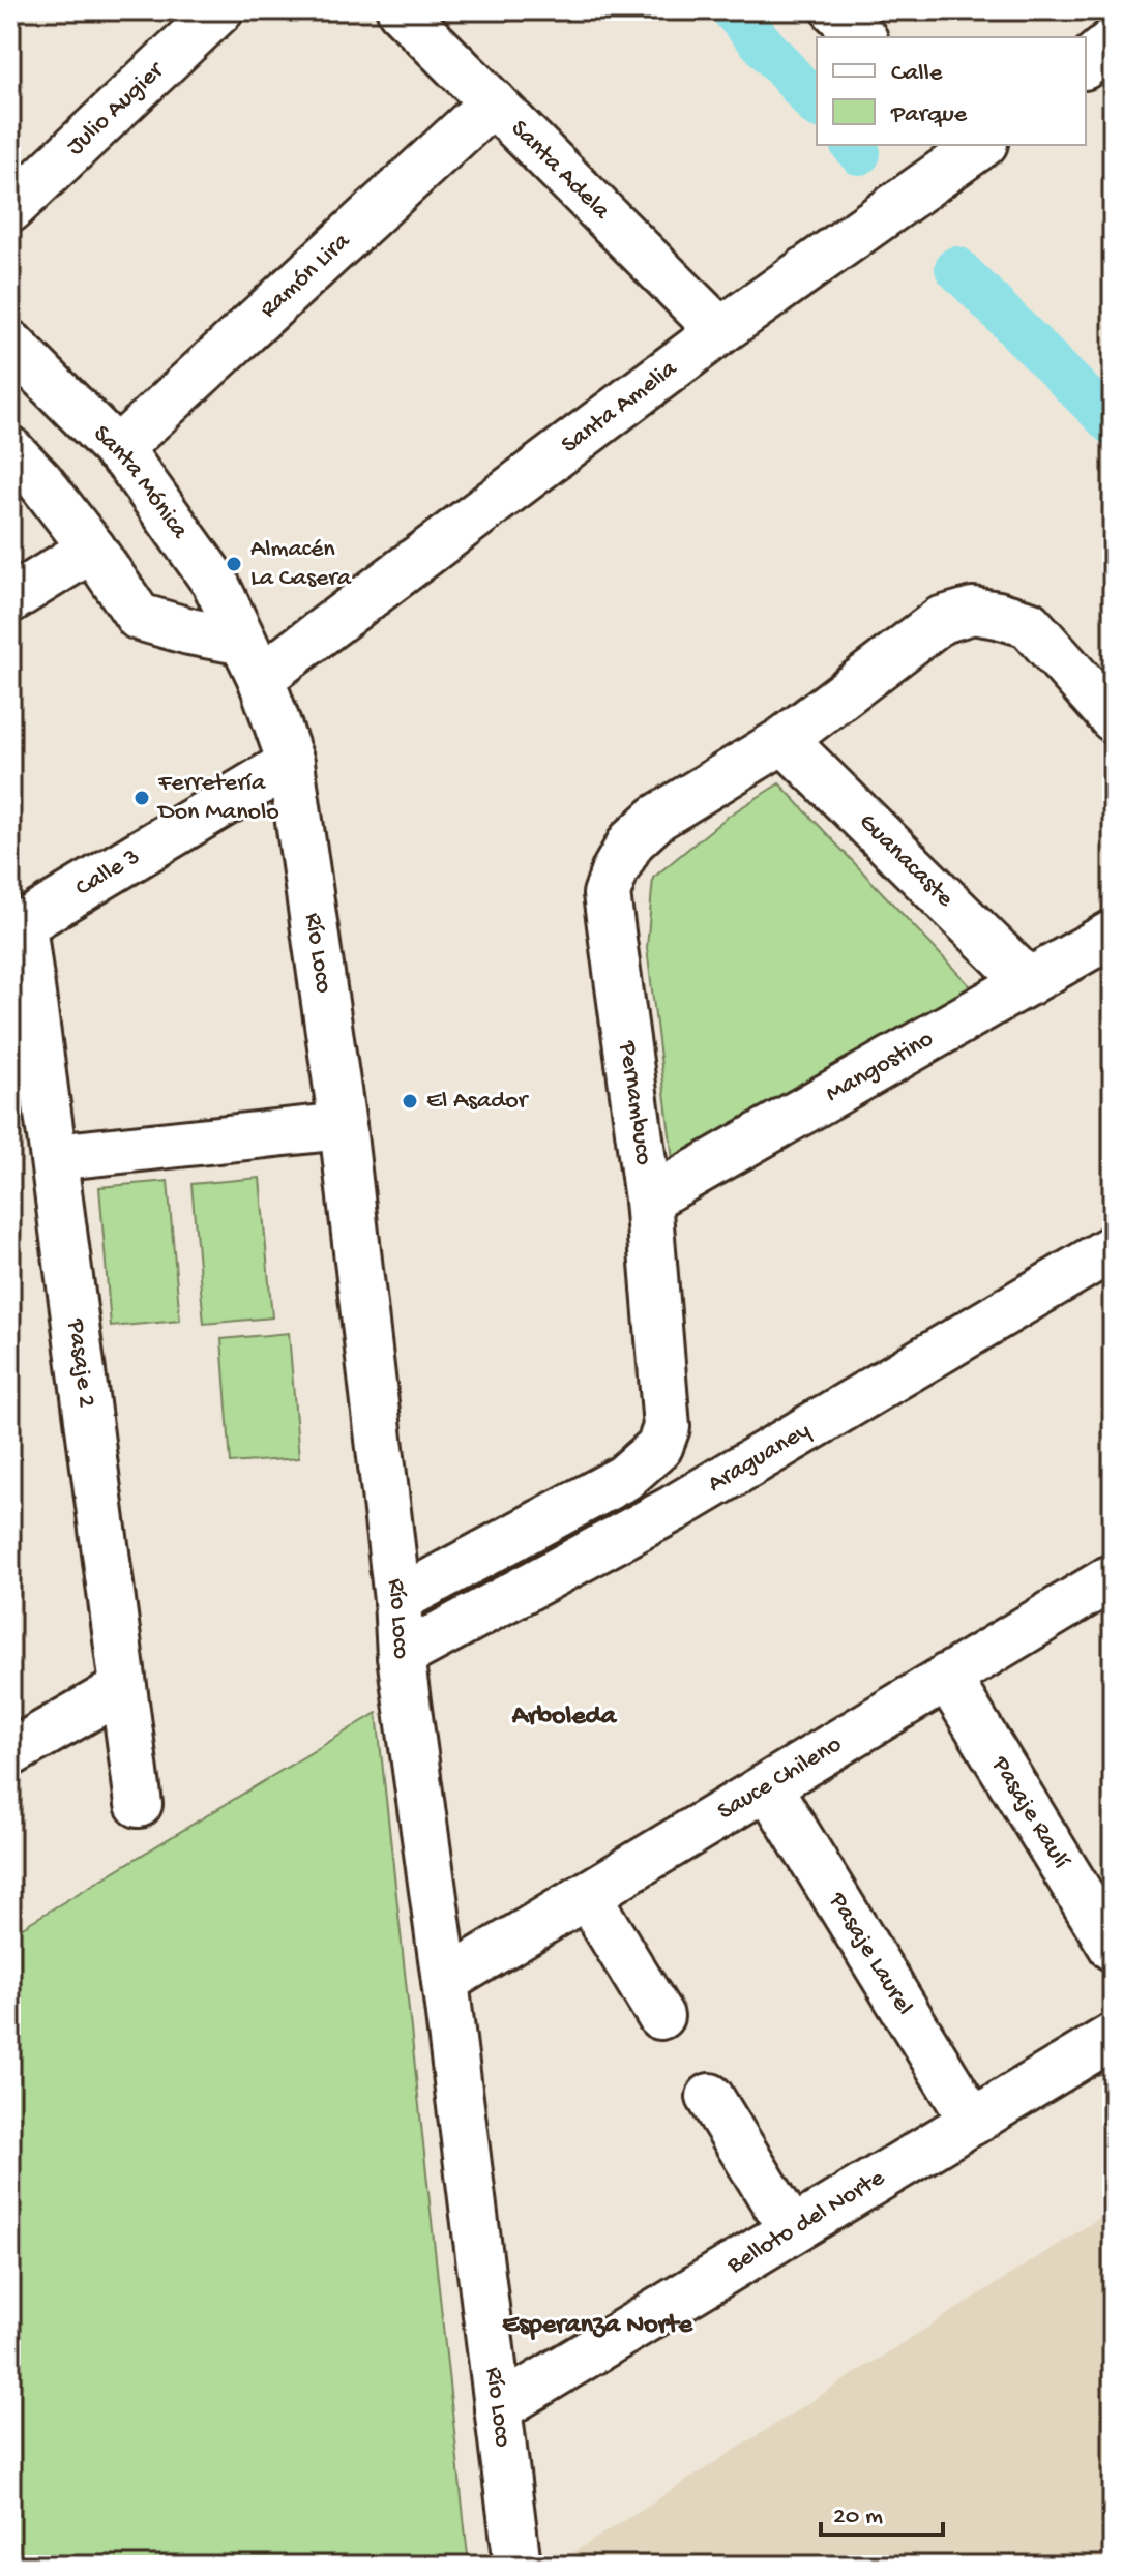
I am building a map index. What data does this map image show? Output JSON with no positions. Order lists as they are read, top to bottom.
{
  "streets": {
    "street": [
      "Julio Augier",
      "Santa Adela",
      "Ramón Lira",
      "Santa Amelia",
      "Santa Mónica",
      "Guanacaste",
      "Calle 3",
      "Río Loco",
      "Mangostino",
      "Pernambuco",
      "Pasaje 2",
      "Araguaney",
      "Sauce Chileno",
      "Pasaje Raulí",
      "Pasaje Laurel",
      "Belloto del Norte"
    ]
  },
  "crossings": [
    ["Santa Adela", "Ramón Lira"],
    ["Santa Adela", "Santa Amelia"],
    ["Ramón Lira", "Santa Mónica"],
    ["Santa Amelia", "Santa Mónica"],
    ["Santa Amelia", "Río Loco"],
    ["Santa Mónica", "Río Loco"],
    ["Guanacaste", "Mangostino"],
    ["Guanacaste", "Pernambuco"],
    ["Calle 3", "Río Loco"],
    ["Calle 3", "Pasaje 2"],
    ["Río Loco", "Pernambuco"],
    ["Río Loco", "Araguaney"],
    ["Río Loco", "Sauce Chileno"],
    ["Río Loco", "Belloto del Norte"],
    ["Mangostino", "Pernambuco"],
    ["Sauce Chileno", "Pasaje Raulí"],
    ["Sauce Chileno", "Pasaje Laurel"],
    ["Pasaje Laurel", "Belloto del Norte"]
  ],
  "districts": ["Arboleda", "Esperanza Norte"],
  "places": ["Almacén La Casera", "Ferretería Don Manolo", "El Asador"],
  "legend": ["Calle", "Parque"],
  "scale_bar": "20 m"
}
